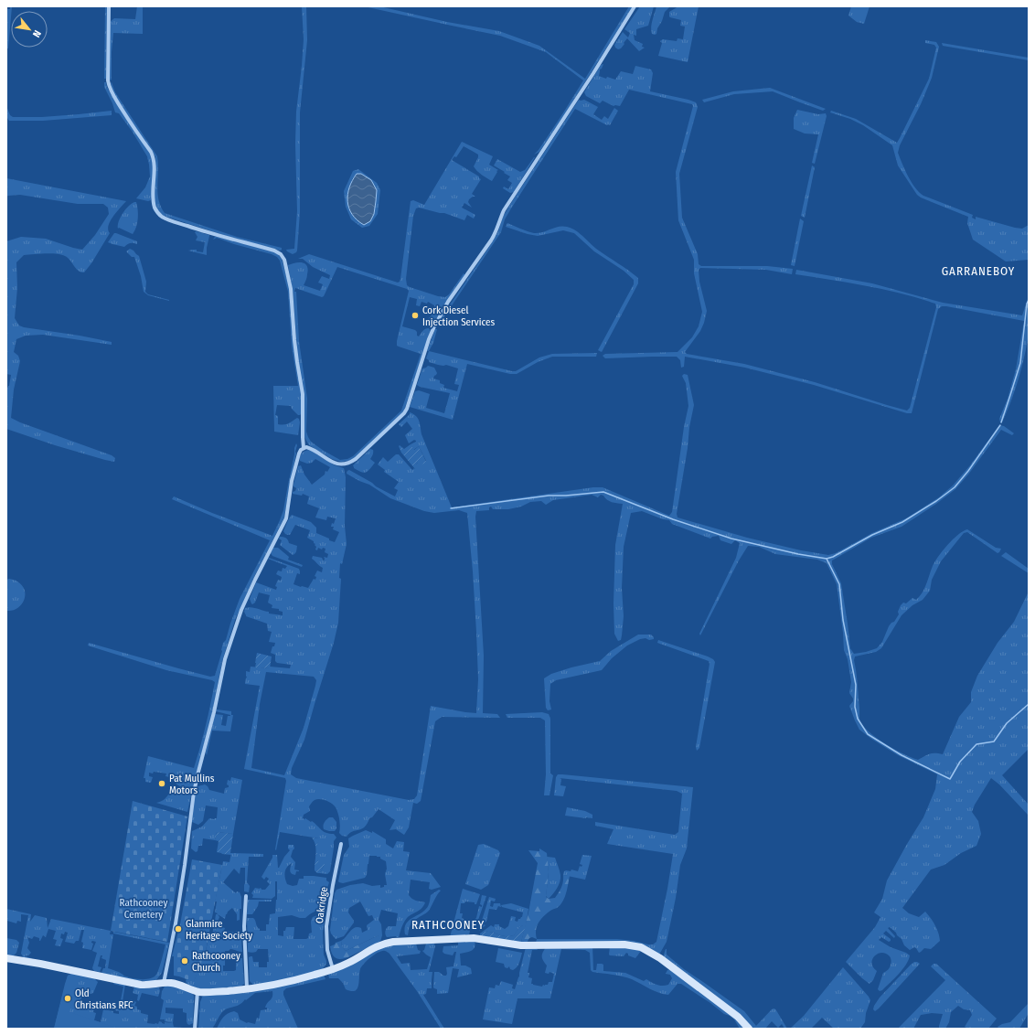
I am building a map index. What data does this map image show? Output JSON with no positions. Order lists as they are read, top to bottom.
{
  "streets": {
    "street": ["Oakridge"]
  },
  "districts": ["GARRANEBOY", "RATHCOONEY"],
  "parks": ["Rathcooney Cemetery"],
  "places": [
    "Cork Diesel Injection Services",
    "Pat Mullins Motors",
    "Glanmire Heritage Society",
    "Rathcooney Church",
    "Old Christians RFC"
  ],
  "north": "bottom right"
}
